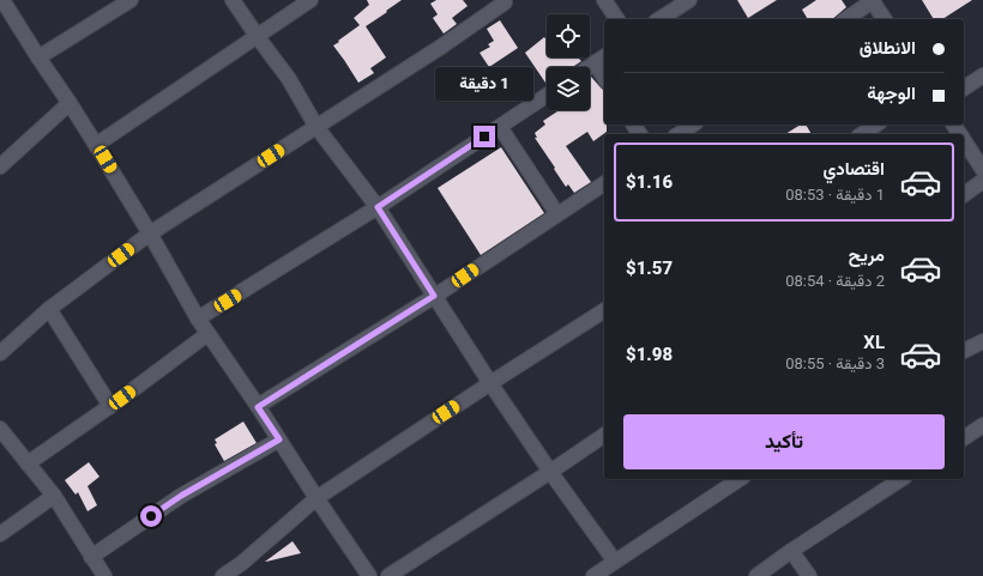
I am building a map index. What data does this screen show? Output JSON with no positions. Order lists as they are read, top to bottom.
{
  "page": {
    "banner": ["الانطلاق", "الوجهة"],
    "bubble": "1 دقيقة",
    "list": [
      {
        "name": "اقتصادي",
        "note": "1 دقيقة · 08:53",
        "value": "$1.16"
      },
      {
        "name": "مريح",
        "note": "2 دقيقة · 08:54",
        "value": "$1.57"
      },
      {
        "name": "XL",
        "note": "3 دقيقة · 08:55",
        "value": "$1.98"
      }
    ],
    "buttons": "تأكيد"
  }
}
